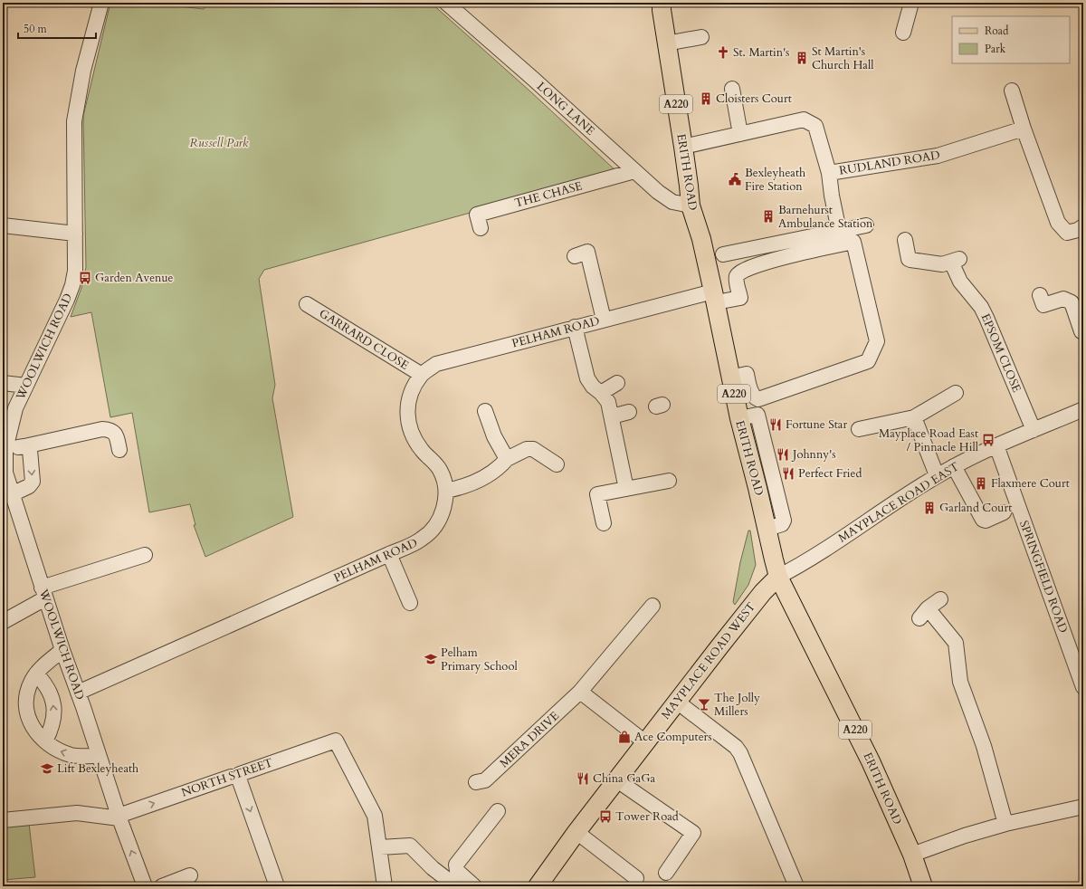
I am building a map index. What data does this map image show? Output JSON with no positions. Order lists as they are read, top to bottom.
{
  "streets": {
    "main road": ["A220", "ERITH ROAD", "MAYPLACE ROAD WEST"],
    "street": [
      "LONG LANE",
      "RUDLAND ROAD",
      "THE CHASE",
      "PELHAM ROAD",
      "GARRARD CLOSE",
      "WOOLWICH ROAD",
      "EPSOM CLOSE",
      "MAYPLACE ROAD EAST",
      "SPRINGFIELD ROAD",
      "MERA DRIVE",
      "NORTH STREET"
    ]
  },
  "crossings": [
    ["LONG LANE", "ERITH ROAD"],
    ["LONG LANE", "THE CHASE"],
    ["RUDLAND ROAD", "ERITH ROAD"],
    ["ERITH ROAD", "PELHAM ROAD"],
    ["ERITH ROAD", "MAYPLACE ROAD EAST"],
    ["ERITH ROAD", "MAYPLACE ROAD WEST"],
    ["PELHAM ROAD", "GARRARD CLOSE"],
    ["PELHAM ROAD", "WOOLWICH ROAD"],
    ["WOOLWICH ROAD", "NORTH STREET"],
    ["EPSOM CLOSE", "MAYPLACE ROAD EAST"],
    ["MAYPLACE ROAD EAST", "SPRINGFIELD ROAD"],
    ["MAYPLACE ROAD EAST", "MAYPLACE ROAD WEST"]
  ],
  "one_way": ["NORTH STREET"],
  "parks": ["Russell Park"],
  "places": {
    "church": ["St. Martin's"],
    "building": [
      "St Martin's Church Hall",
      "Cloisters Court",
      "Barnehurst Ambulance Station",
      "Flaxmere Court",
      "Garland Court"
    ],
    "public building": ["Bexleyheath Fire Station"],
    "bus stop": ["Garden Avenue", "Mayplace Road East / Pinnacle Hill", "Tower Road"],
    "restaurant": [
      "Fortune Star",
      "Johnny's",
      "Perfect Fried",
      "China GaGa"
    ],
    "school or university": ["Pelham Primary School", "Lift Bexleyheath"],
    "bar": ["The Jolly Millers"],
    "shop": ["Ace Computers"]
  },
  "legend": ["Road", "Park"],
  "scale_bar": "50 m"
}
